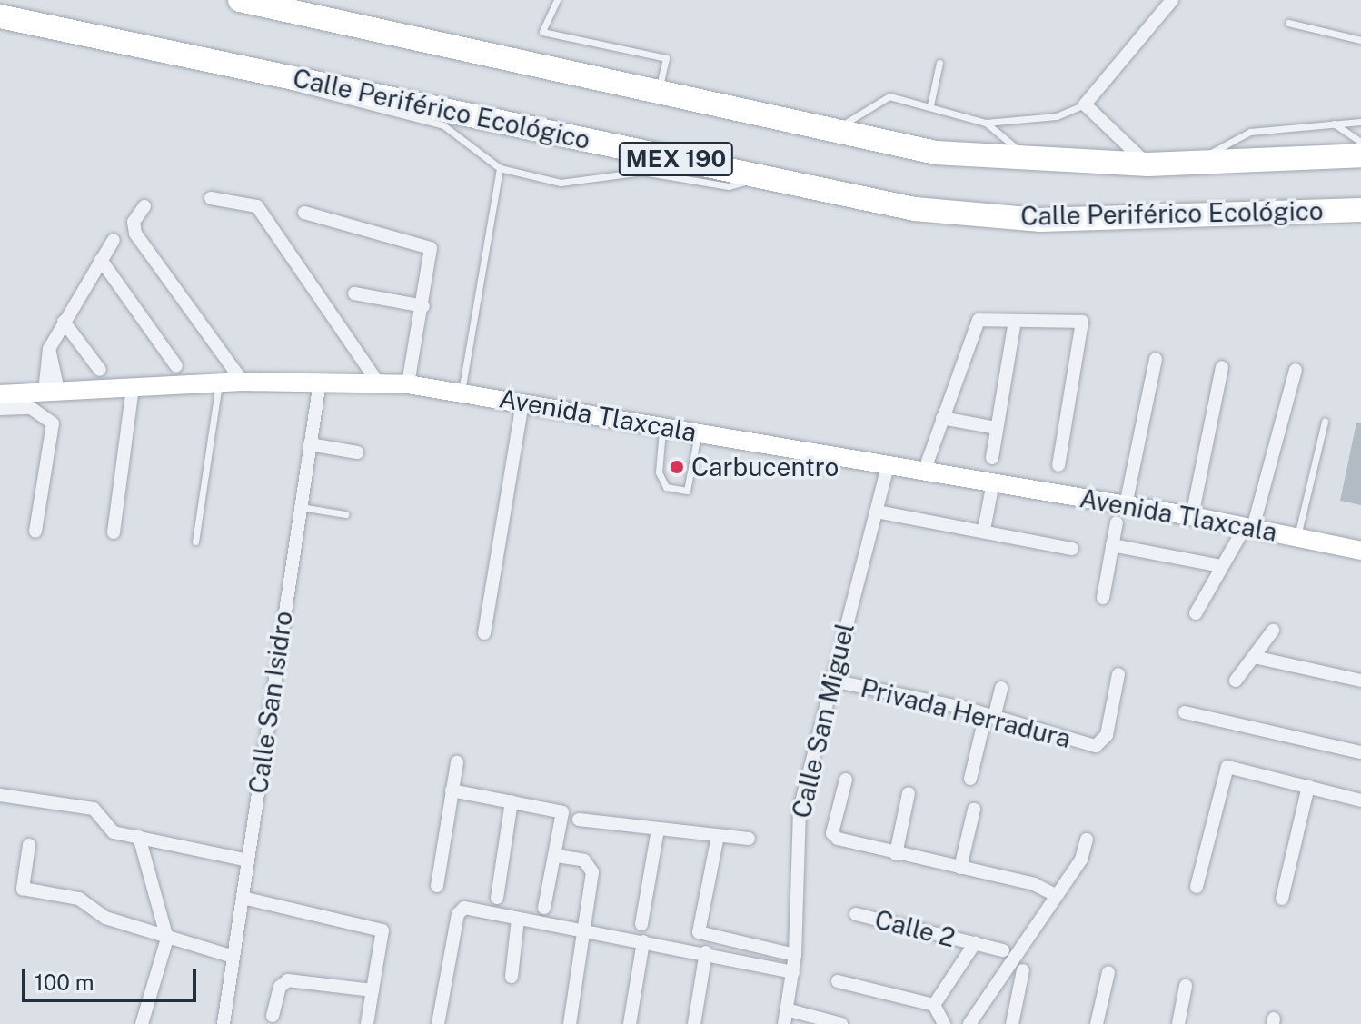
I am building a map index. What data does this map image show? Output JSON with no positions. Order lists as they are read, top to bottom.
{
  "streets": {
    "highway": ["Calle Periférico Ecológico", "MEX 190"],
    "street": [
      "Avenida Tlaxcala",
      "Calle San Isidro",
      "Privada Herradura",
      "Calle San Miguel",
      "Calle 2"
    ]
  },
  "crossings": [
    ["Avenida Tlaxcala", "Calle San Isidro"],
    ["Avenida Tlaxcala", "Calle San Miguel"],
    ["Privada Herradura", "Calle San Miguel"]
  ],
  "places": ["Carbucentro"],
  "scale_bar": "100 m"
}
